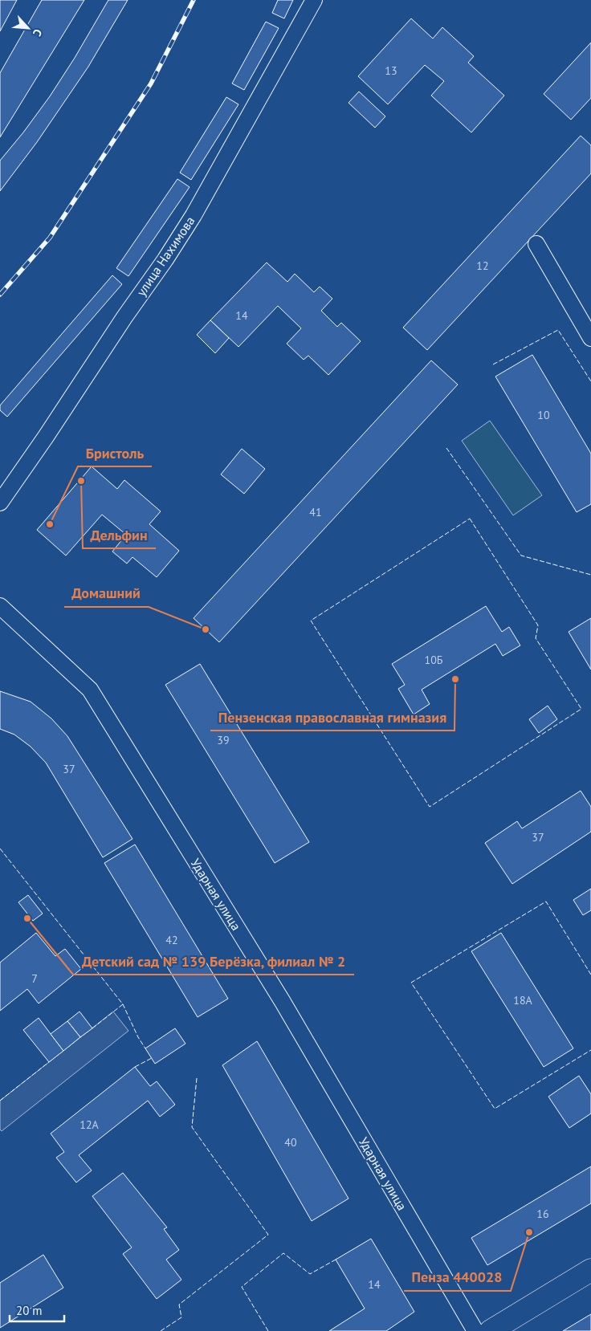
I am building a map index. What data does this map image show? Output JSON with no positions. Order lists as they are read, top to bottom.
{
  "streets": {
    "street": ["улица Нахимова", "Ударная улица"]
  },
  "places": [
    "Дельфин",
    "Бристоль",
    "Домашний",
    "Пензенская православная гимназия",
    "Детский сад № 139 Берёзка, филиал № 2",
    "Пенза 440028"
  ],
  "house_numbers": [
    "13",
    "12",
    "14",
    "10",
    "41",
    "10Б",
    "39",
    "37",
    "37",
    "42",
    "7",
    "18А",
    "12А",
    "40",
    "16",
    "14"
  ],
  "scale_bar": "20 m",
  "north": "bottom right"
}
